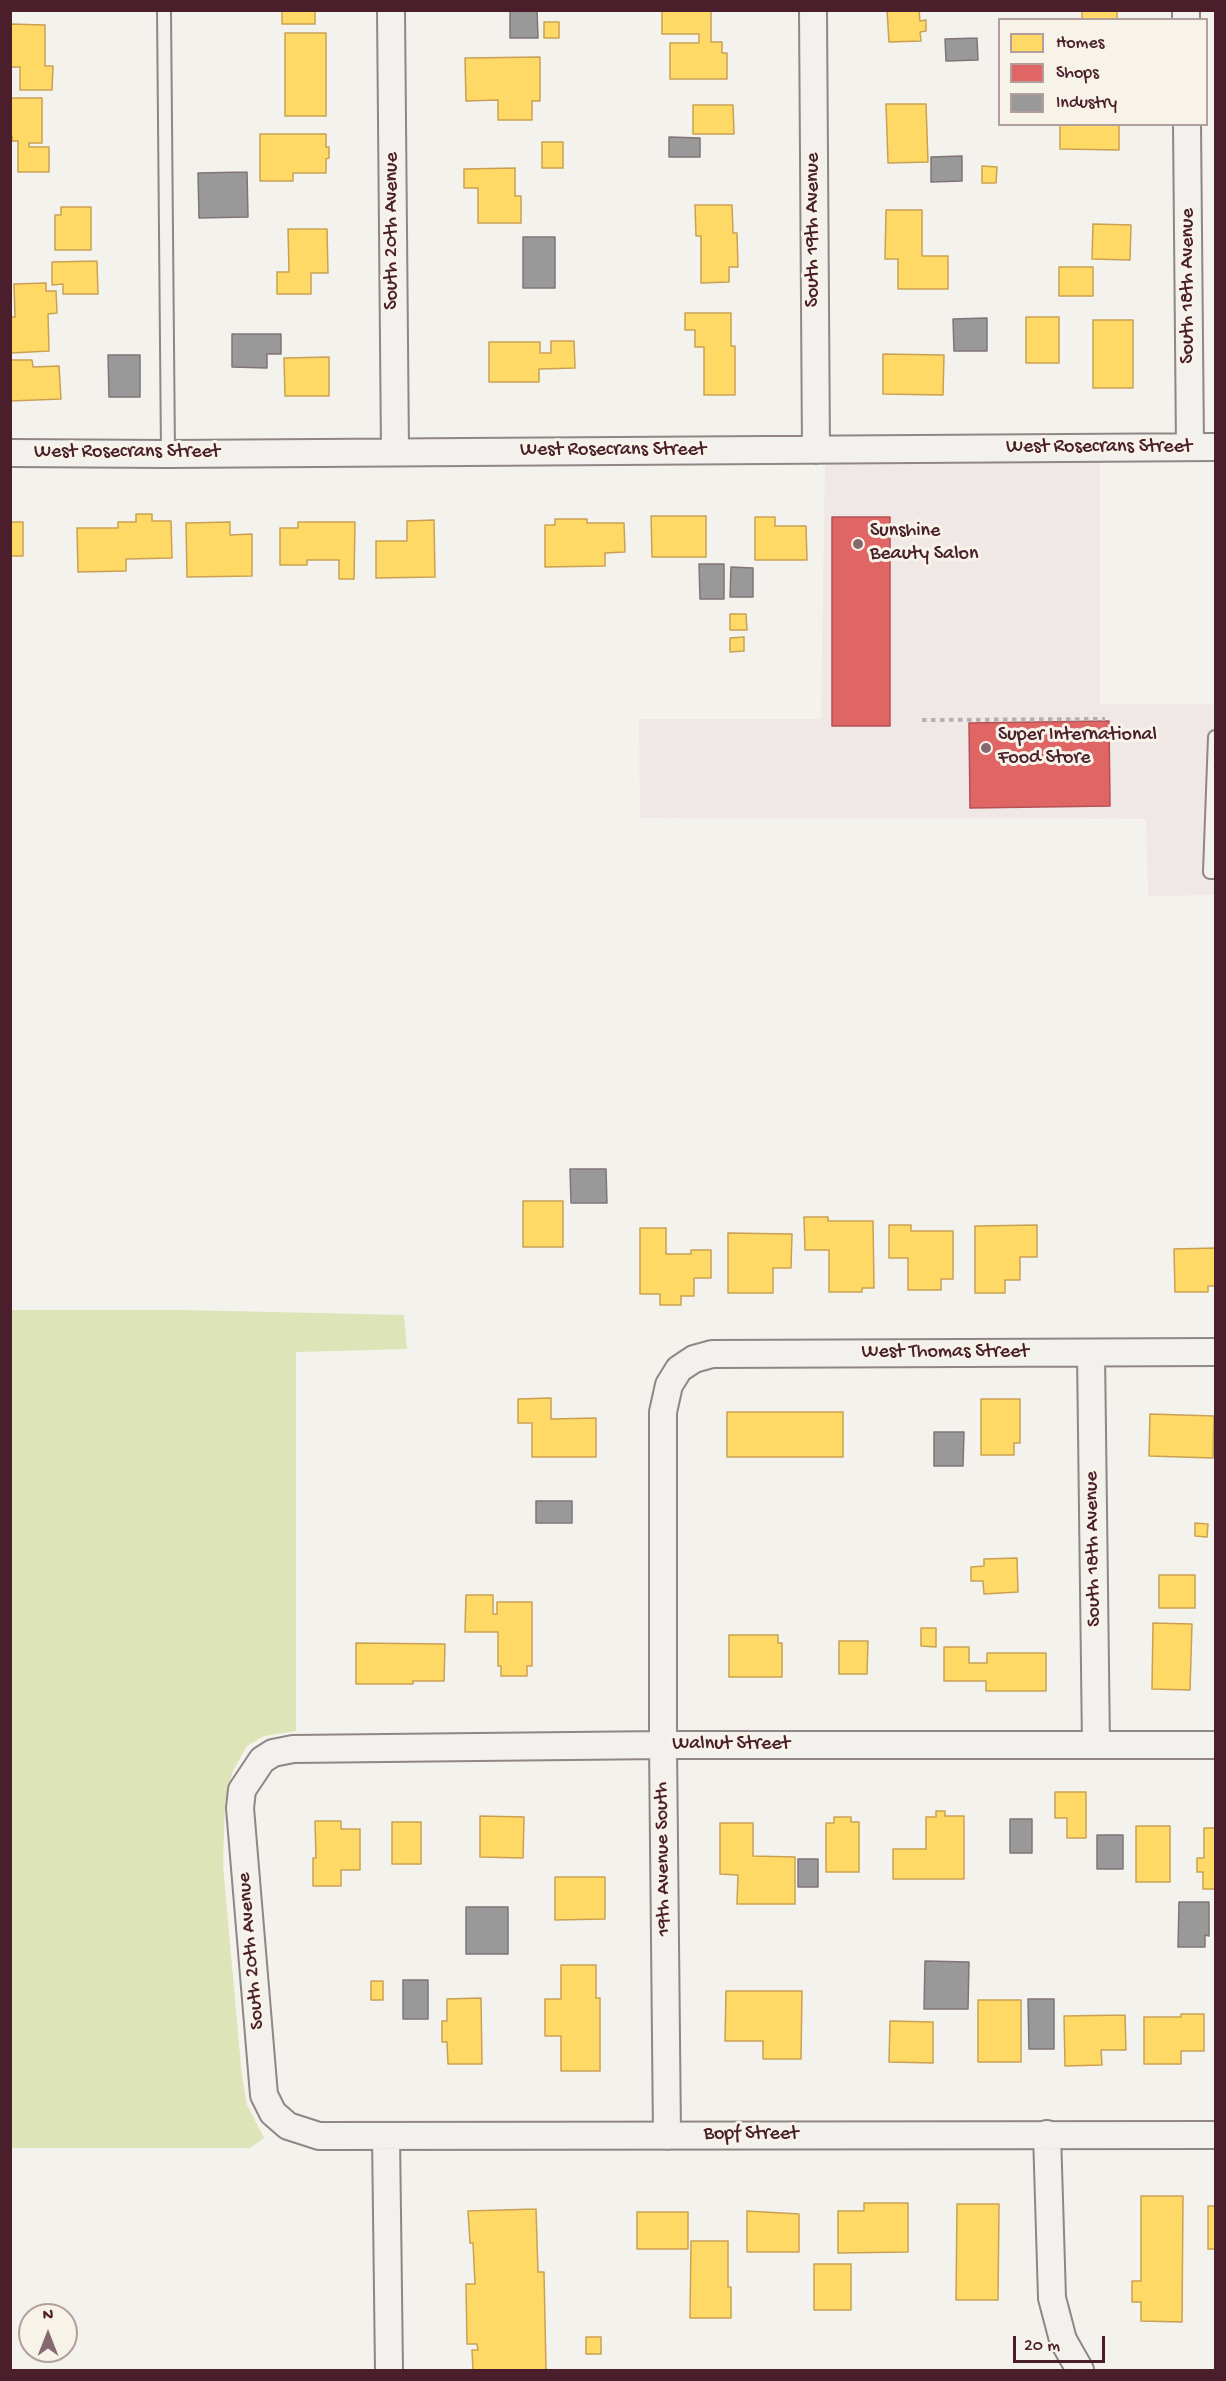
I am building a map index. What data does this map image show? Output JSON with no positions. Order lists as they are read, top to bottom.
{
  "streets": {
    "street": [
      "South 19th Avenue",
      "South 20th Avenue",
      "South 18th Avenue",
      "West Rosecrans Street",
      "West Thomas Street",
      "Walnut Street",
      "19th Avenue South",
      "Bopf Street"
    ]
  },
  "crossings": [
    ["South 19th Avenue", "West Rosecrans Street"],
    ["South 20th Avenue", "West Rosecrans Street"],
    ["South 20th Avenue", "Walnut Street"],
    ["South 20th Avenue", "Bopf Street"],
    ["South 18th Avenue", "West Rosecrans Street"],
    ["South 18th Avenue", "West Thomas Street"],
    ["South 18th Avenue", "Walnut Street"],
    ["West Thomas Street", "19th Avenue South"],
    ["Walnut Street", "19th Avenue South"],
    ["19th Avenue South", "Bopf Street"]
  ],
  "places": ["Sunshine Beauty Salon", "Super International Food Store"],
  "legend": ["Homes", "Shops", "Industry"],
  "scale_bar": "20 m",
  "north": "top"
}
